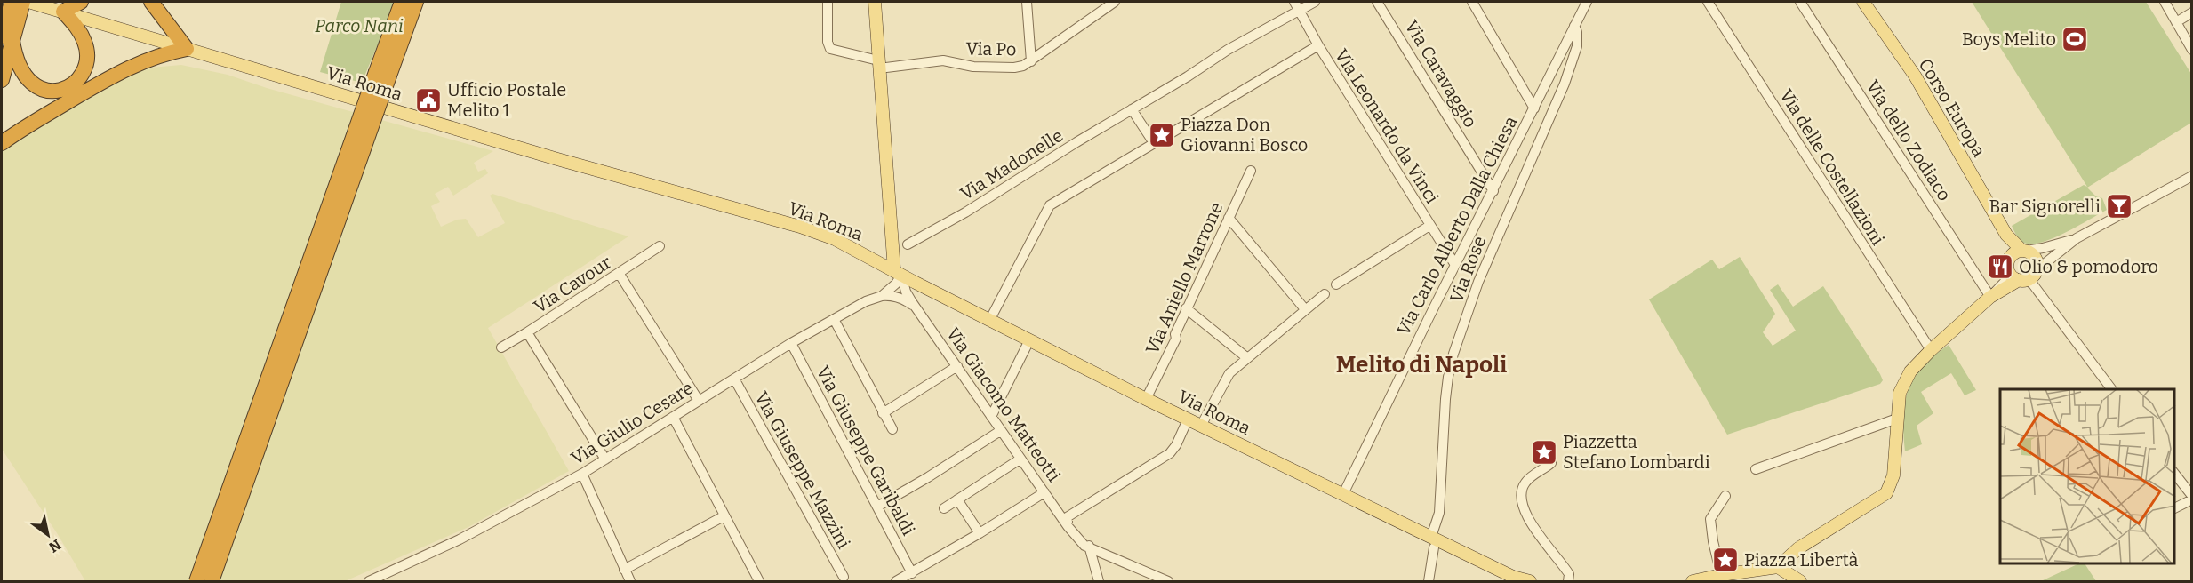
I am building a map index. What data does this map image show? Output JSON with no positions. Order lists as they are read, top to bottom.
{
  "streets": {
    "main road": ["Via Roma", "Corso Europa"],
    "street": [
      "Via Po",
      "Via Caravaggio",
      "Via Leonardo da Vinci",
      "Via dello Zodiaco",
      "Via Madonelle",
      "Via delle Costellazioni",
      "Via Carlo Alberto Dalla Chiesa",
      "Via Rose",
      "Via Aniello Marrone",
      "Via Cavour",
      "Via Giacomo Matteotti",
      "Via Giulio Cesare",
      "Via Giuseppe Garibaldi",
      "Via Giuseppe Mazzini"
    ]
  },
  "crossings": [
    ["Via Caravaggio", "Via Carlo Alberto Dalla Chiesa"],
    ["Via Roma", "Via Carlo Alberto Dalla Chiesa"],
    ["Via Roma", "Via Rose"],
    ["Via Roma", "Via Aniello Marrone"],
    ["Via Roma", "Via Giacomo Matteotti"],
    ["Via Roma", "Via Giulio Cesare"],
    ["Via Leonardo da Vinci", "Via Madonelle"],
    ["Via Leonardo da Vinci", "Via Carlo Alberto Dalla Chiesa"],
    ["Via Carlo Alberto Dalla Chiesa", "Via Rose"],
    ["Via Giacomo Matteotti", "Via Giulio Cesare"],
    ["Via Giulio Cesare", "Via Giuseppe Garibaldi"],
    ["Via Giulio Cesare", "Via Giuseppe Mazzini"]
  ],
  "districts": ["Melito di Napoli"],
  "parks": ["Parco Nani"],
  "places": {
    "sports": ["Boys Melito"],
    "public building": ["Ufficio Postale Melito 1"],
    "place": ["Piazza Don Giovanni Bosco", "Piazzetta Stefano Lombardi", "Piazza Libertà"],
    "bar": ["Bar Signorelli"],
    "restaurant": ["Olio & pomodoro"]
  },
  "north": "bottom right"
}
